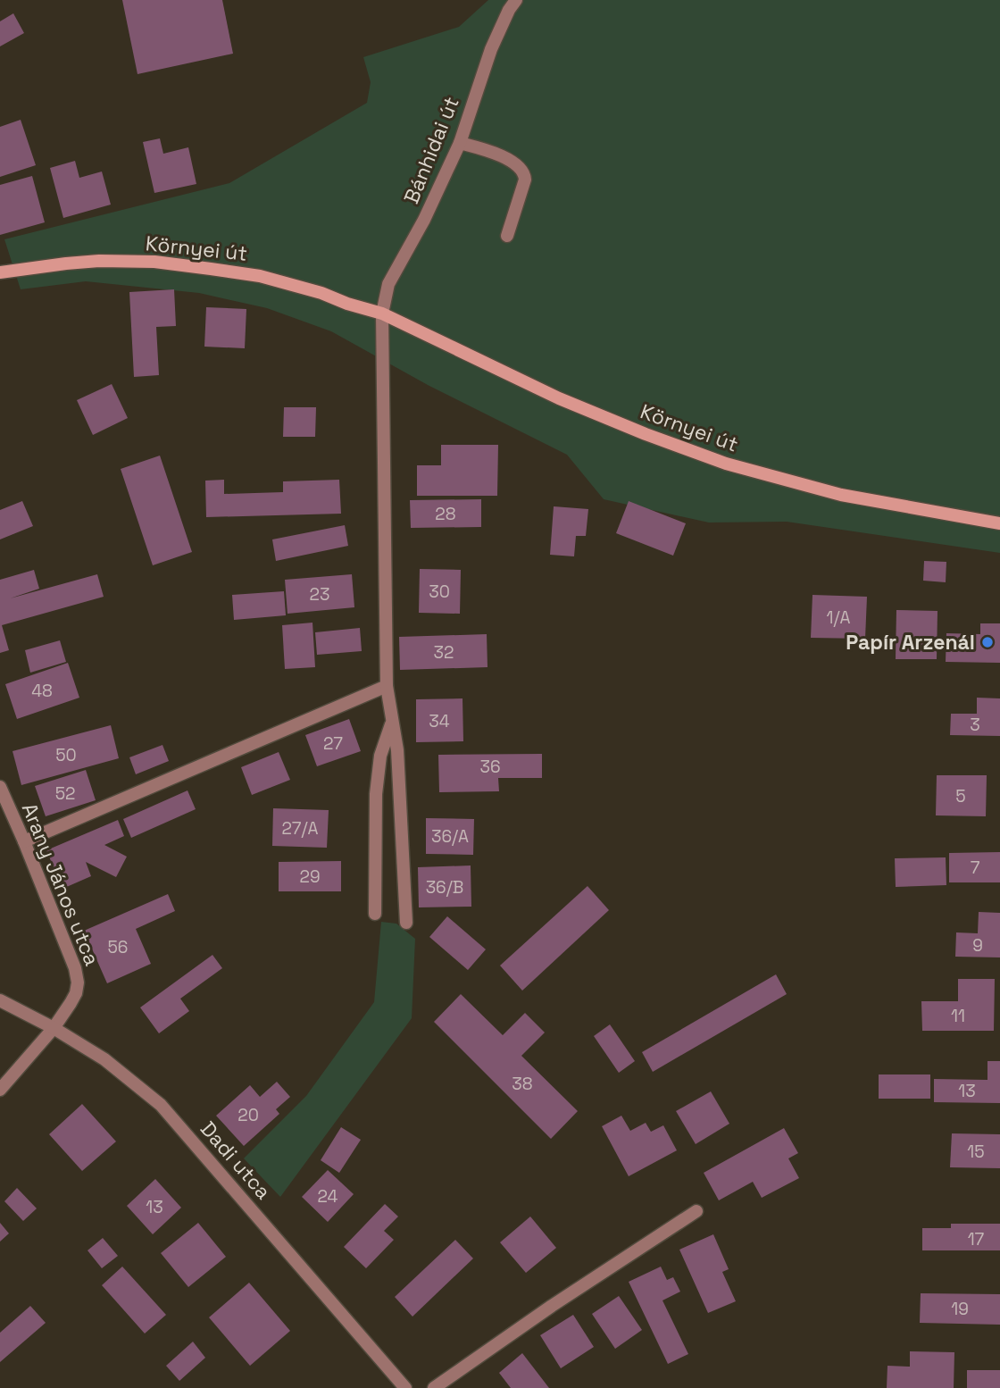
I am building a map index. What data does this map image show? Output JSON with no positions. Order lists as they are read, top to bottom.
{
  "streets": {
    "main road": ["Környei út"],
    "street": ["Bánhidai út", "Arany János utca", "Dadi utca"]
  },
  "crossings": [
    ["Bánhidai út", "Környei út"],
    ["Arany János utca", "Dadi utca"]
  ],
  "places": ["Papír Arzenál"],
  "house_numbers": [
    "28",
    "30",
    "23",
    "1/A",
    "32",
    "48",
    "34",
    "3",
    "27",
    "50",
    "36",
    "52",
    "5",
    "27/A",
    "36/A",
    "7",
    "29",
    "36/B",
    "9",
    "56",
    "11",
    "38",
    "13",
    "20",
    "15",
    "24",
    "13",
    "17",
    "19"
  ]
}
